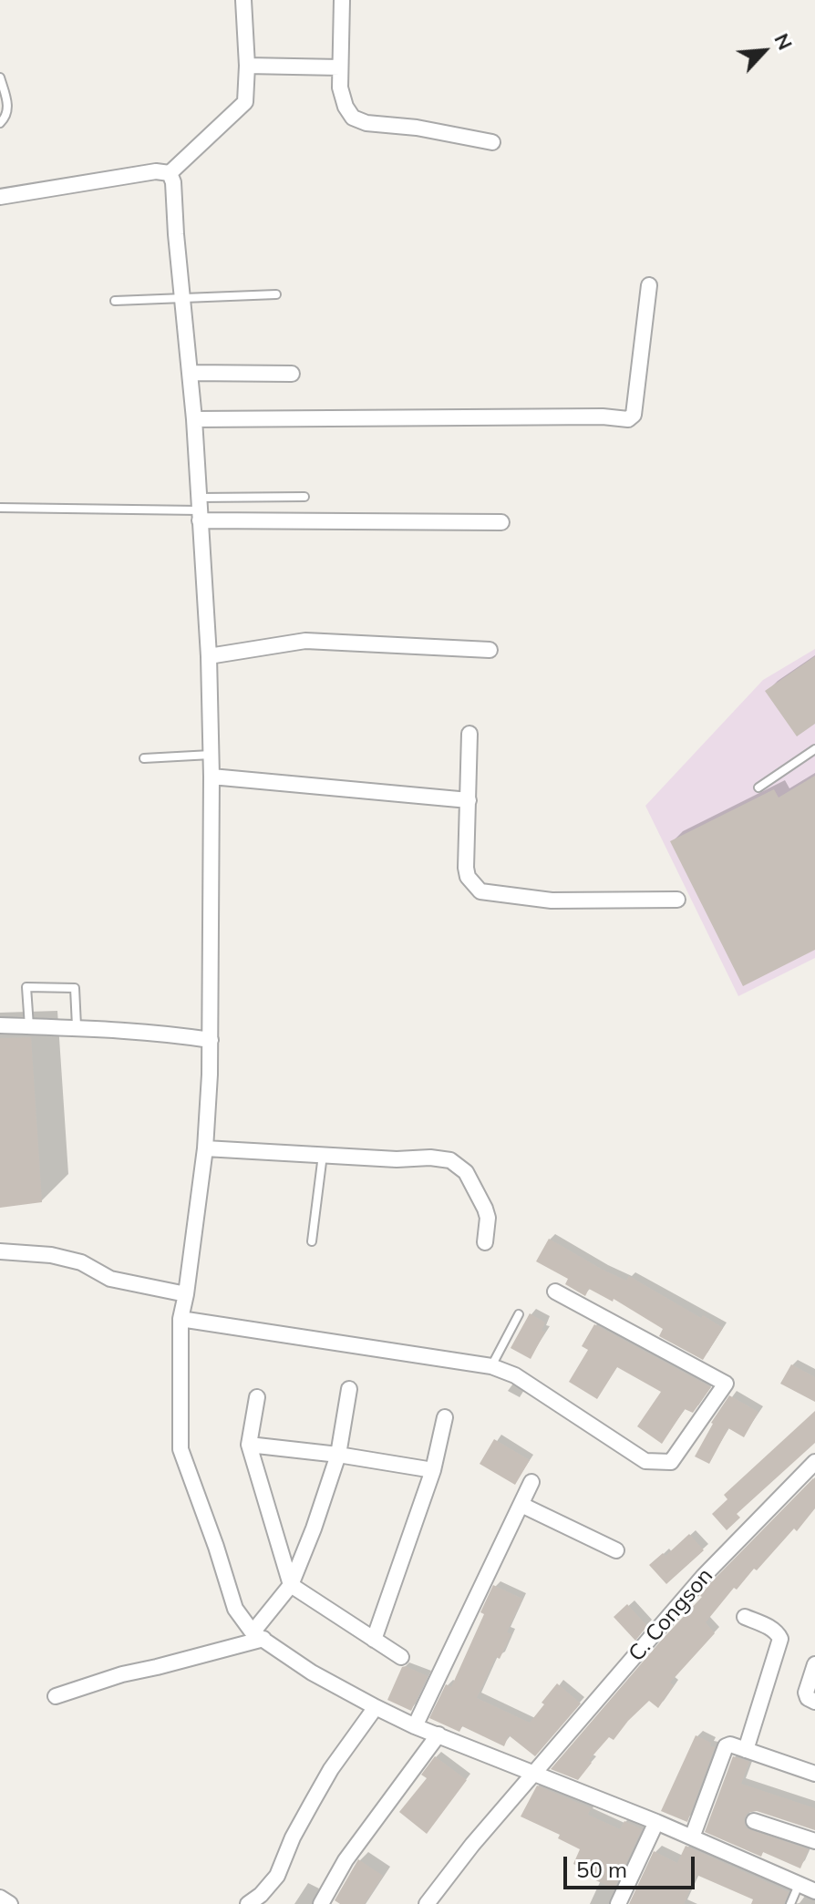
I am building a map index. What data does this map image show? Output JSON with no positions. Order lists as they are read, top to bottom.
{
  "streets": {
    "street": ["C. Congson"]
  },
  "scale_bar": "50 m",
  "north": "top right"
}
